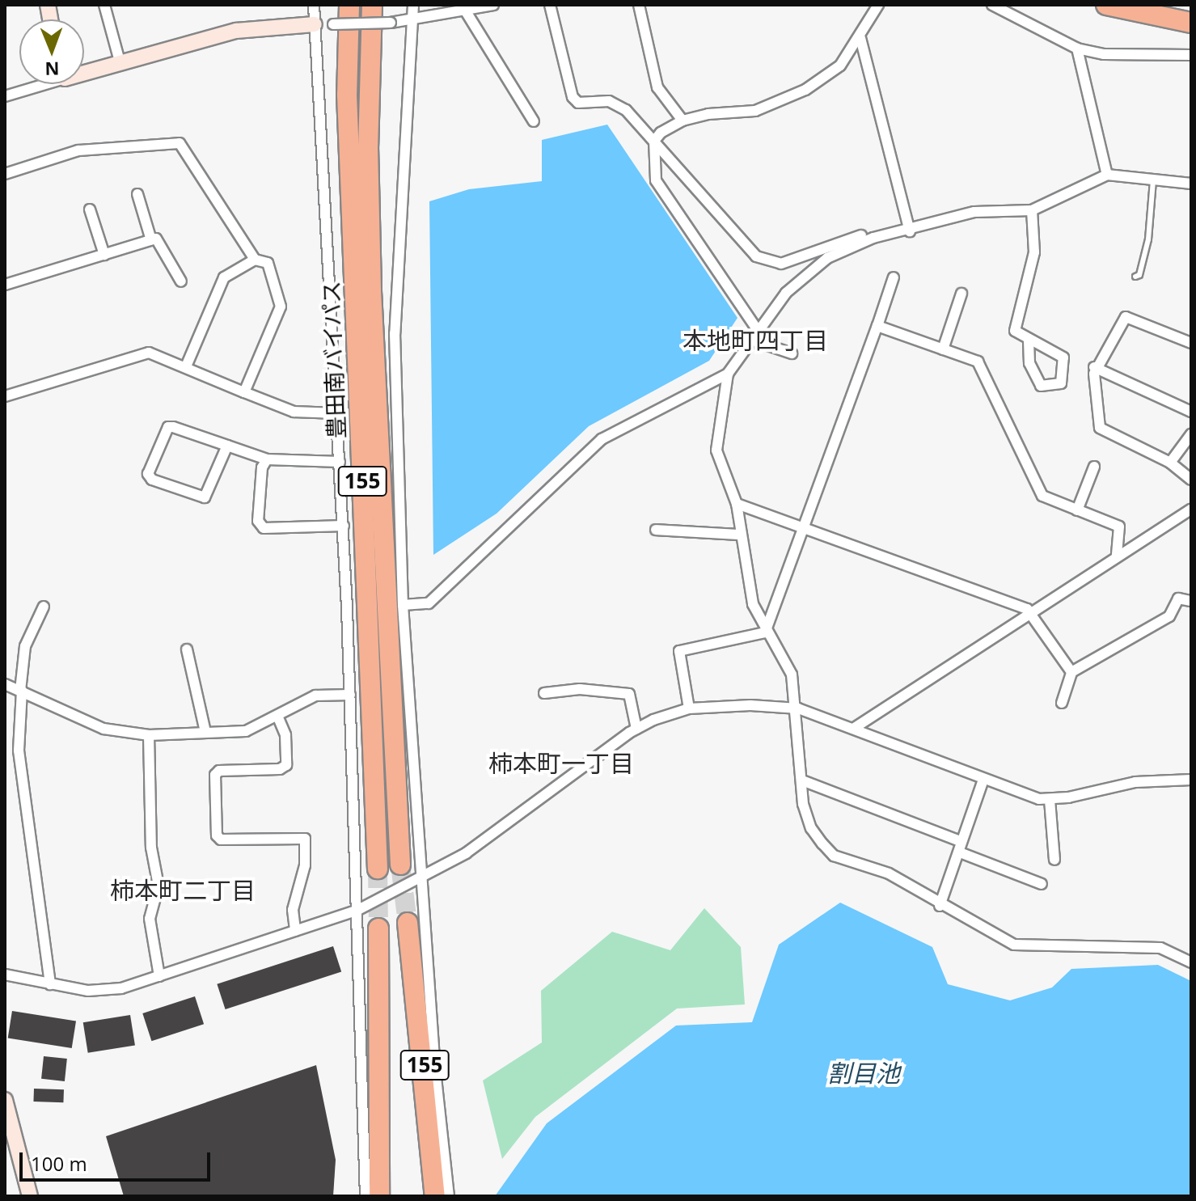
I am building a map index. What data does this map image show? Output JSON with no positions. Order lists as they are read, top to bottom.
{
  "streets": {
    "highway": ["豊田南バイパス", "155"]
  },
  "crossings": [
    ["豊田南バイパス", "155"]
  ],
  "districts": ["本地町四丁目", "柿本町一丁目", "柿本町二丁目"],
  "water": ["割目池"],
  "scale_bar": "100 m",
  "north": "bottom"
}
